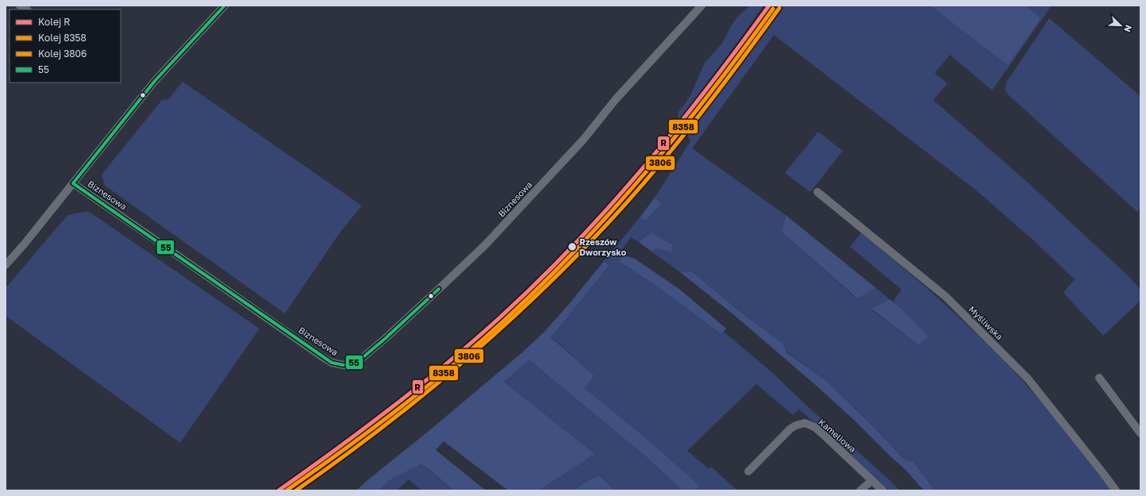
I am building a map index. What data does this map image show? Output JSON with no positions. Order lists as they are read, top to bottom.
{
  "streets": {
    "street": ["Biznesowa", "Myśliwska", "Kameliowa"]
  },
  "places": ["Rzeszów Dworzysko"],
  "lines": [
    "rail line R",
    "transit line 55",
    "rail line 3806",
    "rail line 8358"
  ],
  "legend": [
    "Kolej R",
    "Kolej 8358",
    "Kolej 3806",
    "55"
  ],
  "north": "bottom right"
}
